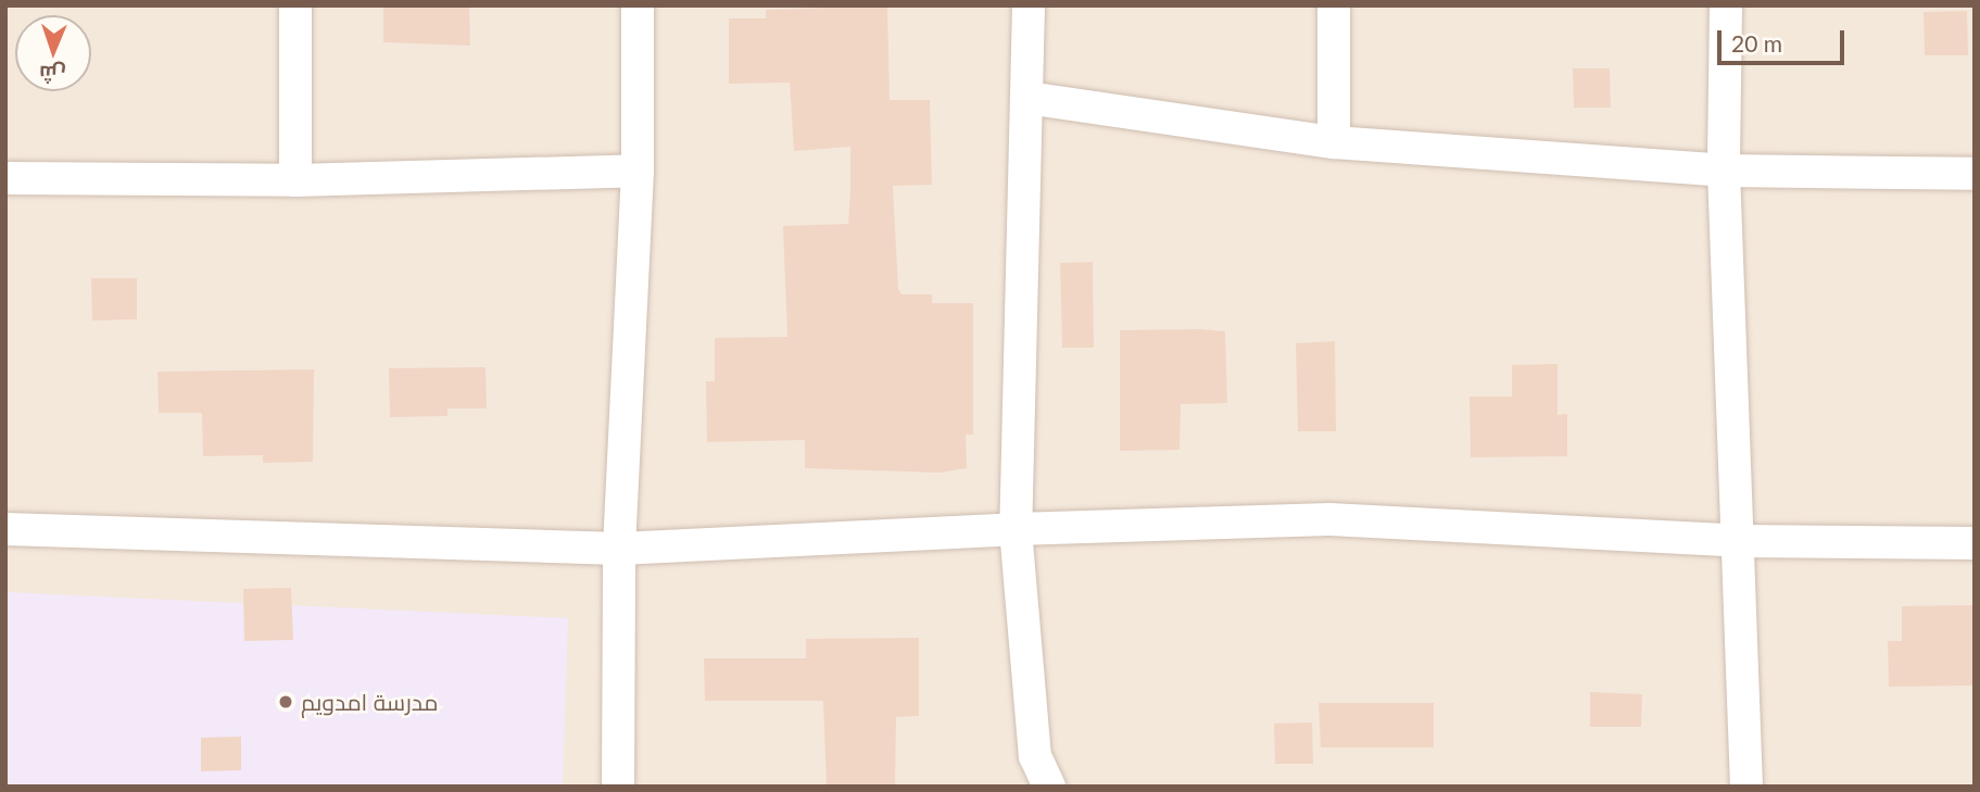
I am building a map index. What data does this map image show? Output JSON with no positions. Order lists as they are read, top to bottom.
{
  "places": ["مدرسة امدويم"],
  "scale_bar": "20 m",
  "north": "bottom"
}
